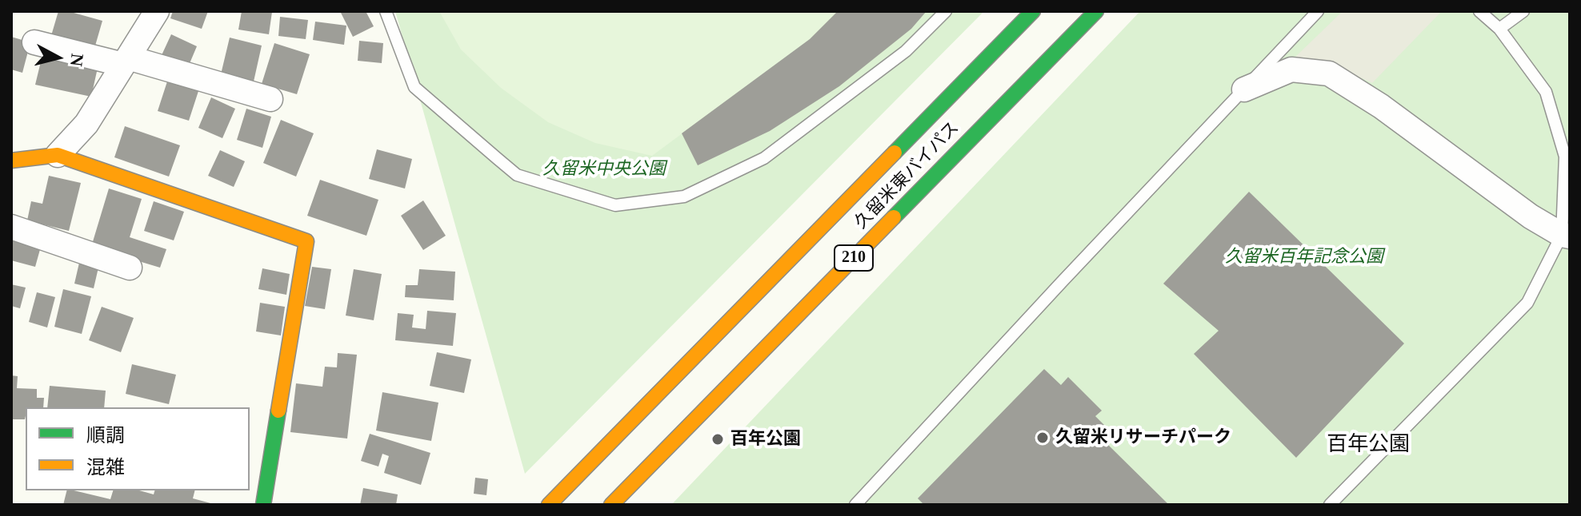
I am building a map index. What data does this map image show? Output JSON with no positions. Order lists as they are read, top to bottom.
{
  "streets": {
    "main road": ["久留米東バイパス", "210"]
  },
  "districts": ["百年公園"],
  "parks": ["久留米中央公園", "久留米百年記念公園"],
  "places": ["久留米リサーチパーク", "百年公園"],
  "legend": ["順調", "混雑"],
  "north": "right"
}
